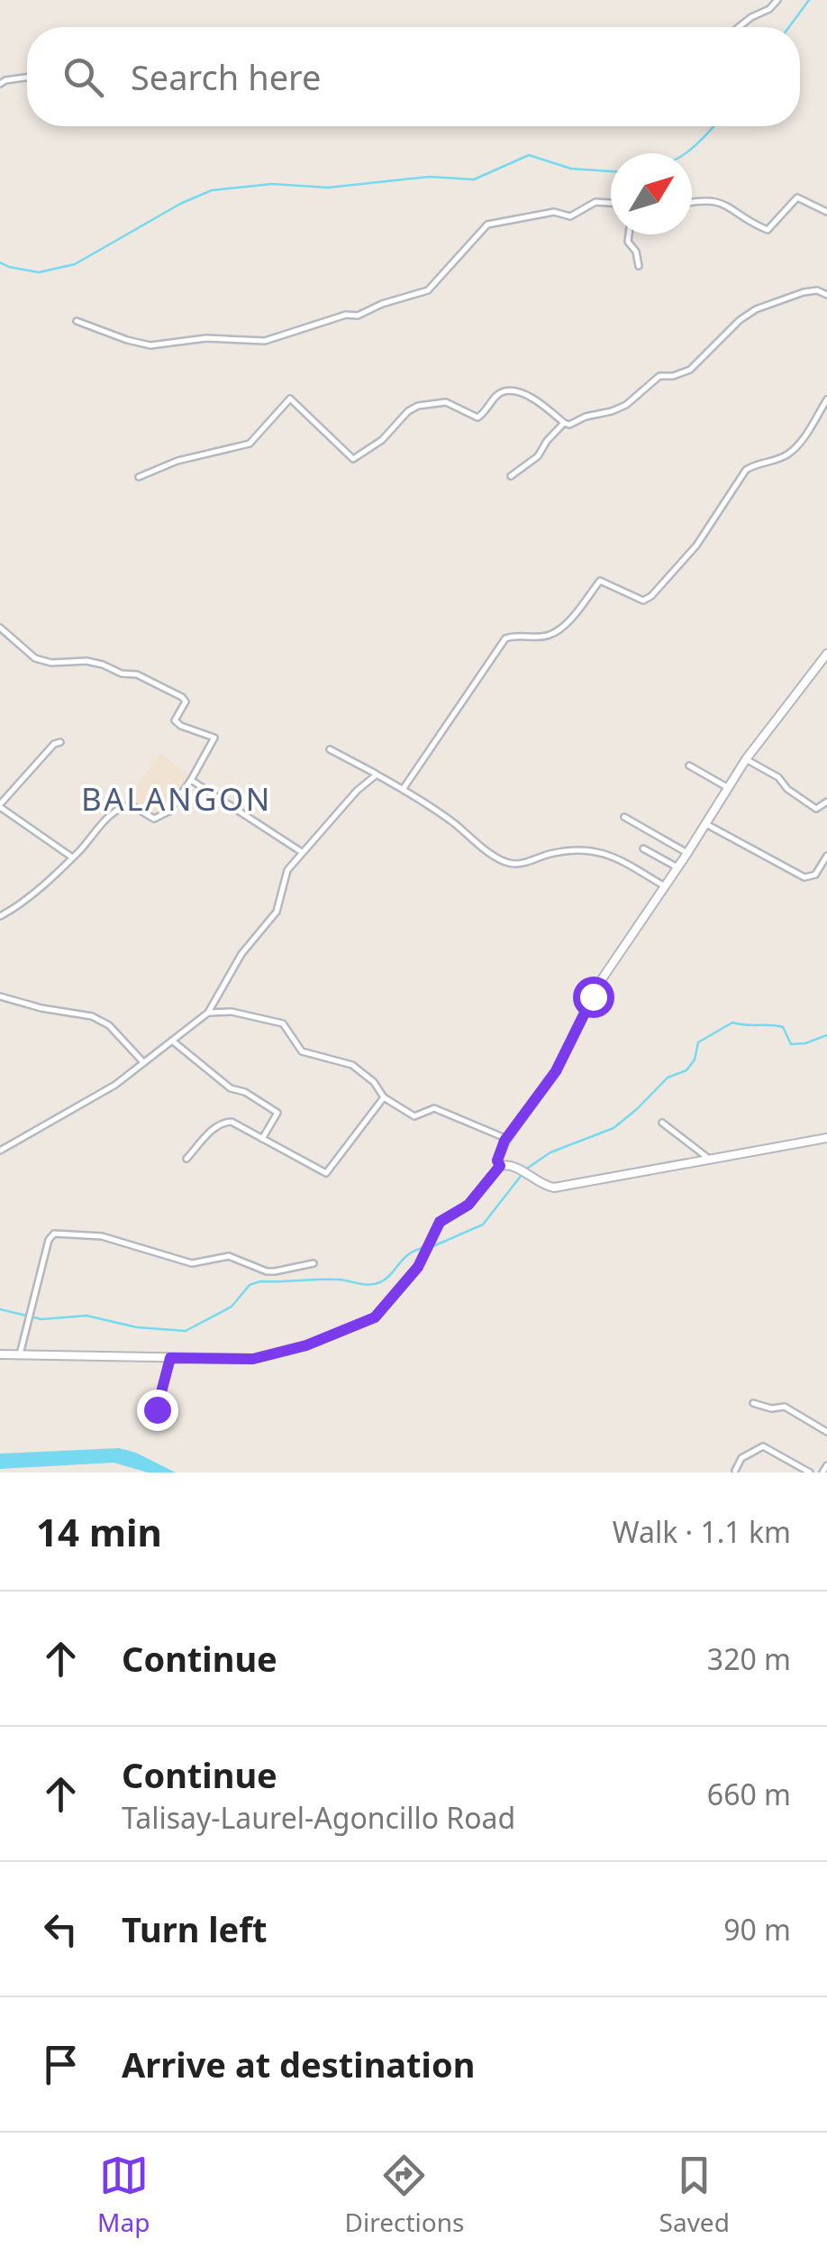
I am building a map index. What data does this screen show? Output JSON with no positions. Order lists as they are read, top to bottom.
{
  "districts": ["BALANGON"],
  "north": "top right",
  "page": {
    "search": "Search here",
    "heading": ["14 min", "Walk · 1.1 km"],
    "list": [
      ["Continue", "320 m"],
      ["Continue", "Talisay-Laurel-Agoncillo Road", "660 m"],
      ["Turn left", "90 m"],
      "Arrive at destination"
    ],
    "nav": ["Map", "Directions", "Saved"]
  }
}
